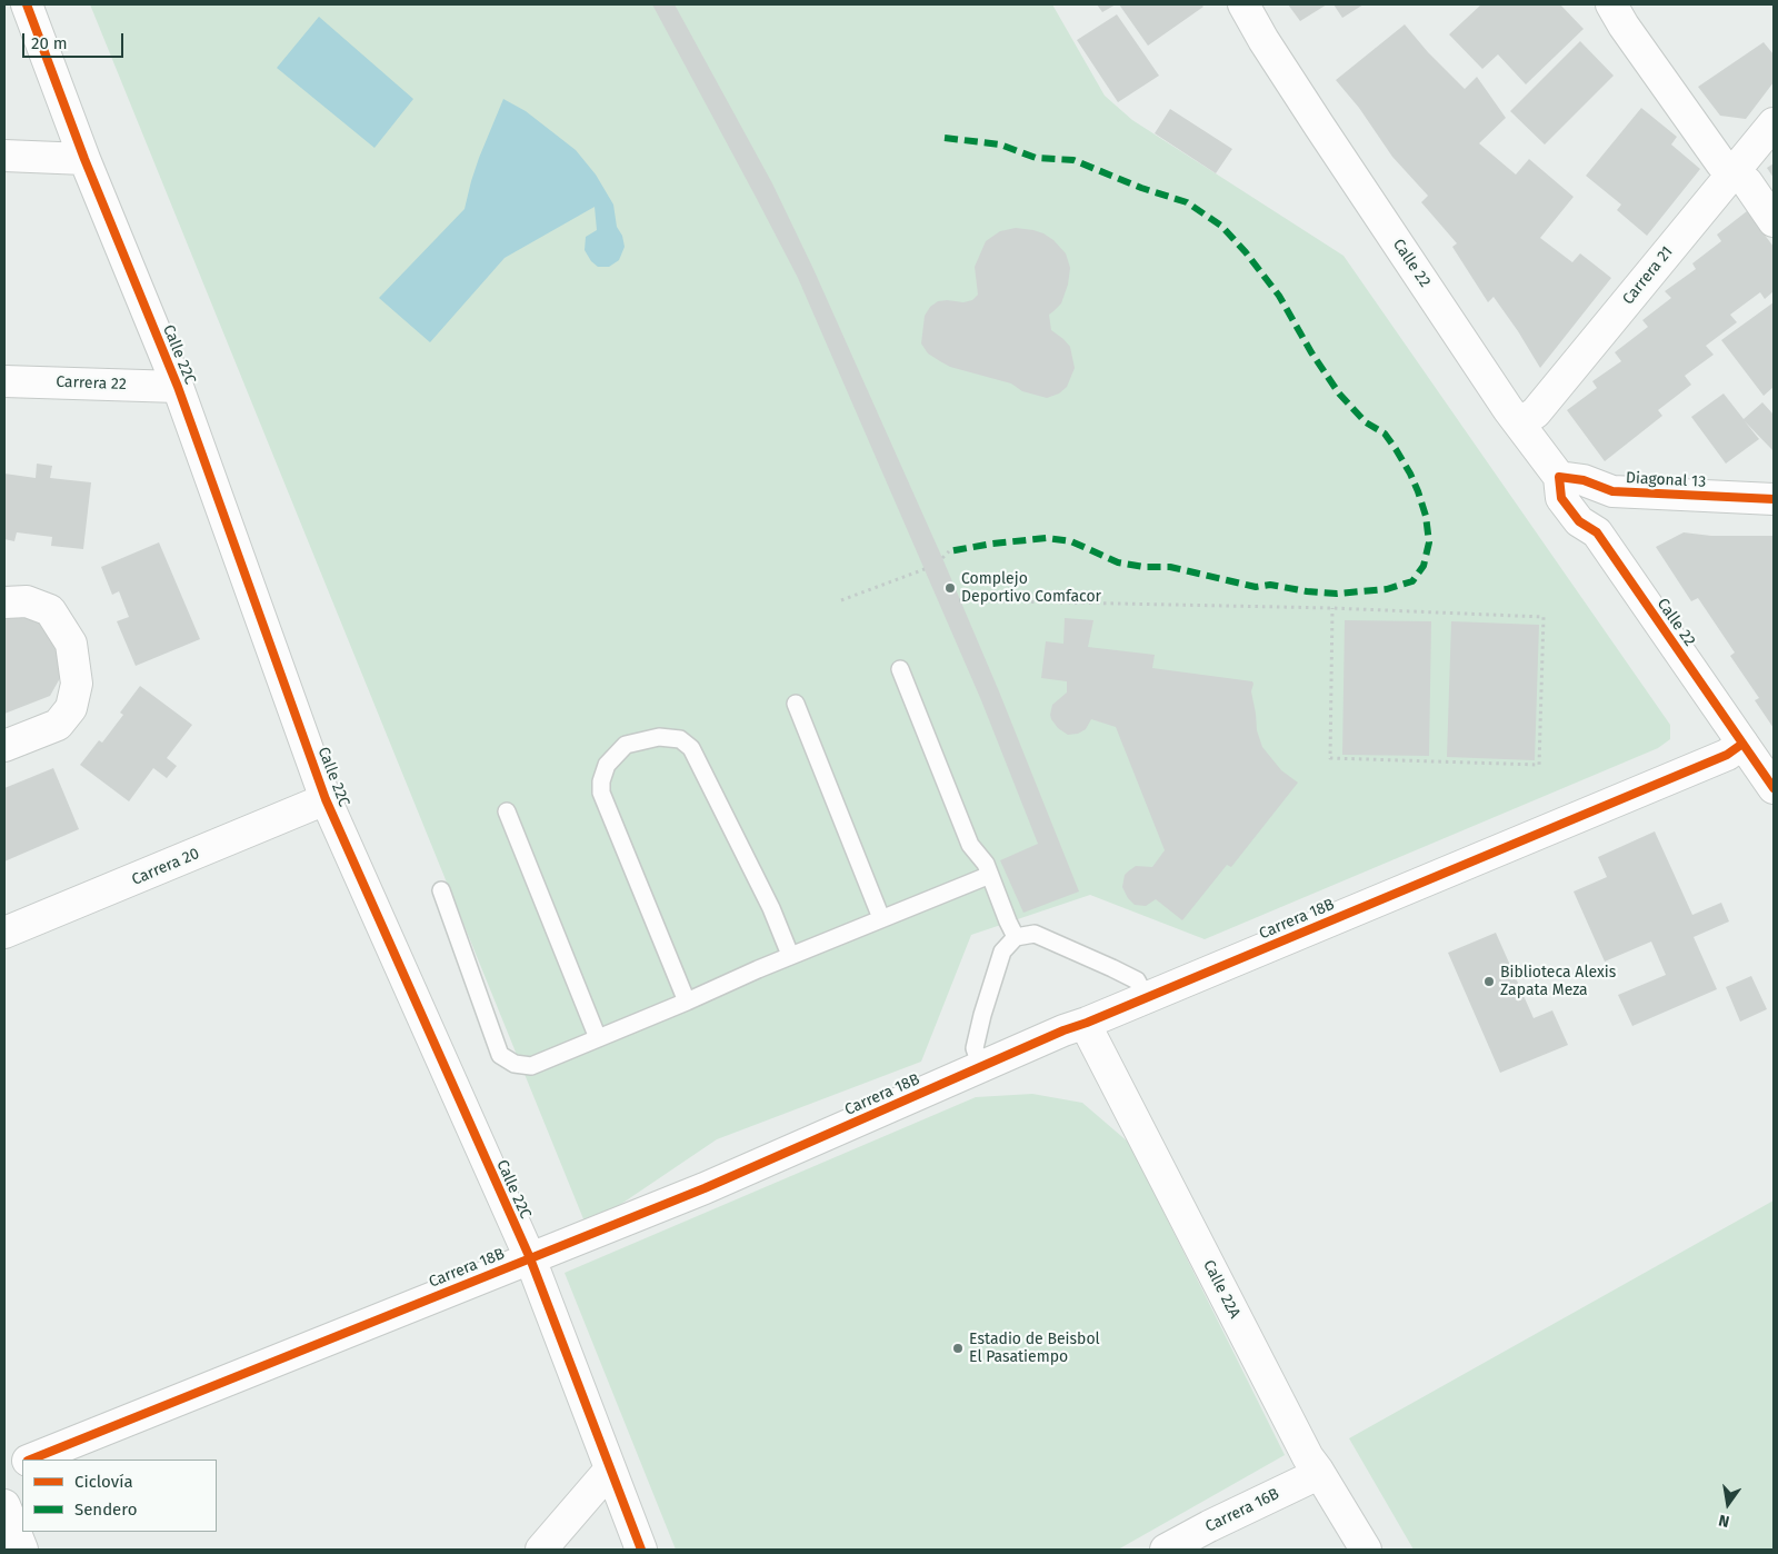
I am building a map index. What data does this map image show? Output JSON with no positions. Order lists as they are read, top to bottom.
{
  "streets": {
    "street": [
      "Calle 22",
      "Carrera 21",
      "Calle 22C",
      "Carrera 22",
      "Diagonal 13",
      "Carrera 20",
      "Carrera 18B",
      "Calle 22A",
      "Carrera 16B"
    ]
  },
  "crossings": [
    ["Calle 22", "Carrera 21"],
    ["Calle 22", "Diagonal 13"],
    ["Calle 22", "Carrera 18B"],
    ["Calle 22C", "Carrera 22"],
    ["Calle 22C", "Carrera 20"],
    ["Calle 22C", "Carrera 18B"],
    ["Carrera 18B", "Calle 22A"],
    ["Calle 22A", "Carrera 16B"]
  ],
  "places": ["Complejo Deportivo Comfacor", "Biblioteca Alexis Zapata Meza", "Estadio de Beisbol El Pasatiempo"],
  "legend": ["Ciclovía", "Sendero"],
  "scale_bar": "20 m",
  "north": "bottom"
}
